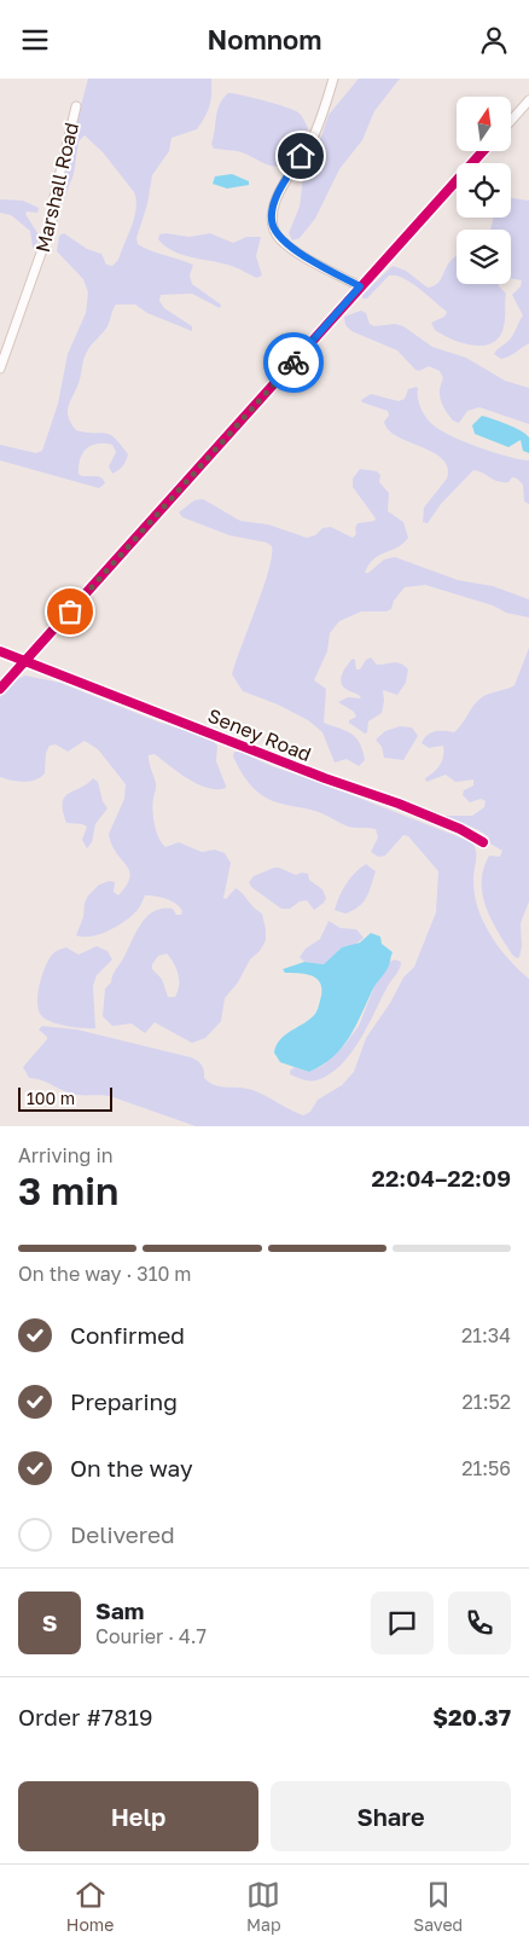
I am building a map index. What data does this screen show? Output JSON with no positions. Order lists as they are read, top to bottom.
{
  "streets": {
    "street": ["Marshall Road", "Seney Road"]
  },
  "scale_bar": "100 m",
  "north": "top",
  "page": {
    "header": "Nomnom",
    "scale": "100 m",
    "heading": ["3 min", "Arriving in", "22:04–22:09"],
    "panel": [
      "Sam",
      "Courier · 4.7",
      "Order #7819",
      "$20.37"
    ],
    "bar": "On the way · 310 m",
    "list": [
      ["Confirmed", "21:34"],
      ["Preparing", "21:52"],
      ["On the way", "21:56"],
      "Delivered"
    ],
    "round": "S",
    "buttons": ["Help", "Share"],
    "tabs": ["Home", "Map", "Saved"]
  }
}
